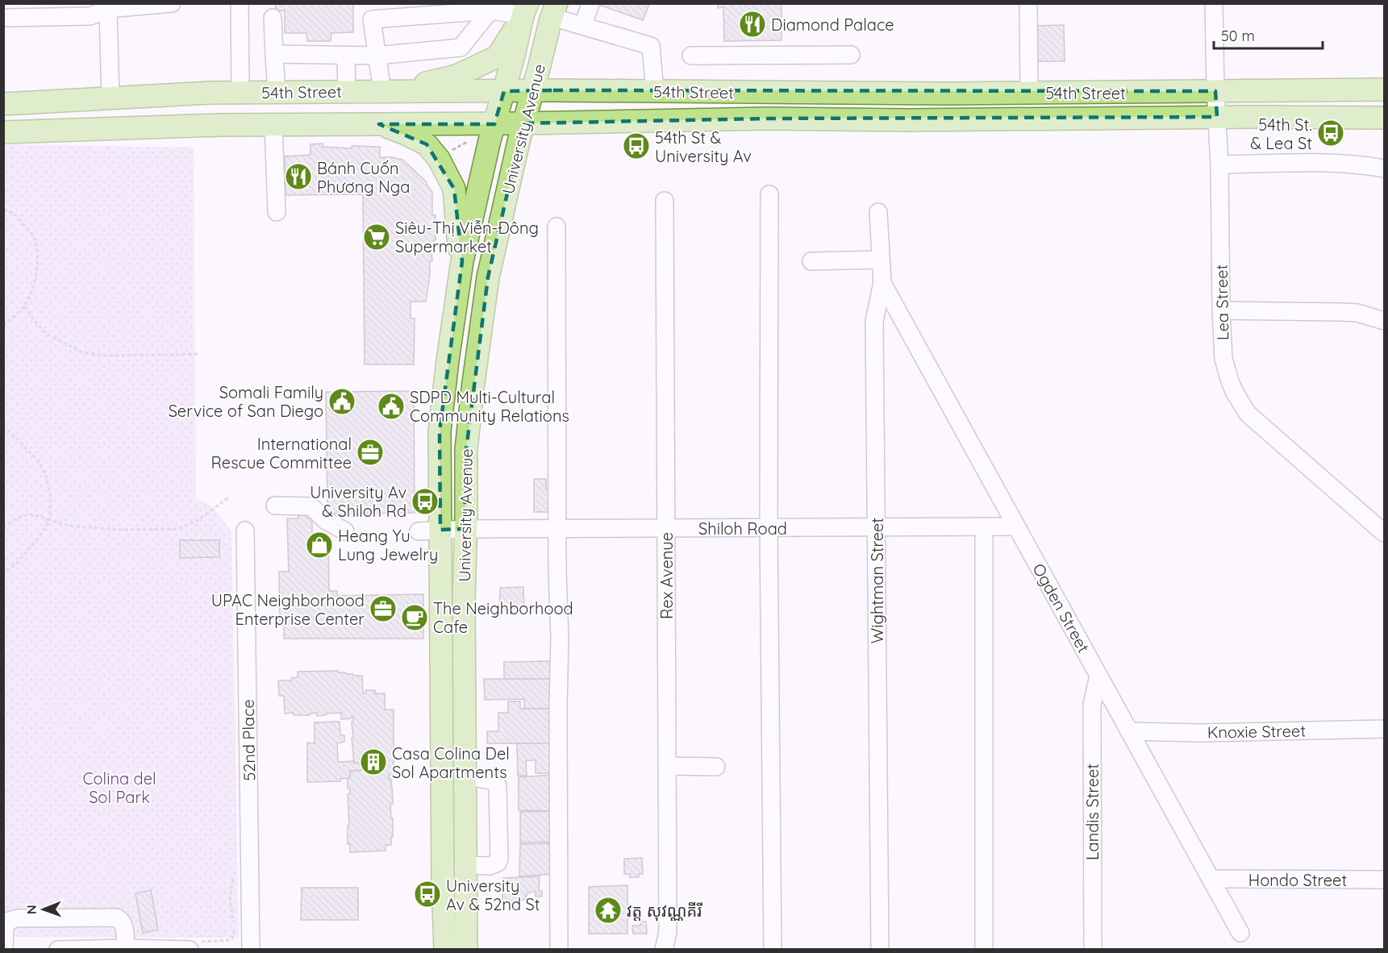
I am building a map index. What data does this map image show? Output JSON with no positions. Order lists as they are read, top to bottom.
{
  "streets": {
    "main road": ["54th Street", "University Avenue"],
    "street": [
      "Lea Street",
      "Shiloh Road",
      "Rex Avenue",
      "Wightman Street",
      "Ogden Street",
      "Knoxie Street",
      "52nd Place",
      "Landis Street",
      "Hondo Street"
    ]
  },
  "crossings": [
    ["54th Street", "University Avenue"],
    ["54th Street", "Lea Street"],
    ["University Avenue", "Shiloh Road"],
    ["Shiloh Road", "Rex Avenue"],
    ["Shiloh Road", "Wightman Street"],
    ["Shiloh Road", "Ogden Street"],
    ["Wightman Street", "Ogden Street"],
    ["Ogden Street", "Knoxie Street"],
    ["Ogden Street", "Landis Street"],
    ["Ogden Street", "Hondo Street"]
  ],
  "parks": ["Colina del Sol Park"],
  "places": {
    "restaurant": ["Diamond Palace", "Bánh Cuốn Phương Nga"],
    "bus stop": [
      "54th St. & Lea St",
      "54th St & University Av",
      "University Av & Shiloh Rd",
      "University Av & 52nd St"
    ],
    "supermarket": ["Siêu-Thị Viễn-Đông Supermarket"],
    "public building": ["Somali Family Service of San Diego", "SDPD Multi-Cultural Community Relations"],
    "office": ["International Rescue Committee", "UPAC Neighborhood Enterprise Center"],
    "shop": ["Heang Yu Lung Jewelry"],
    "cafe": ["The Neighborhood Cafe"],
    "building": ["Casa Colina Del Sol Apartments"],
    "temple": ["វត្ត សុវណ្ណគីរី"]
  },
  "scale_bar": "50 m",
  "north": "left"
}
